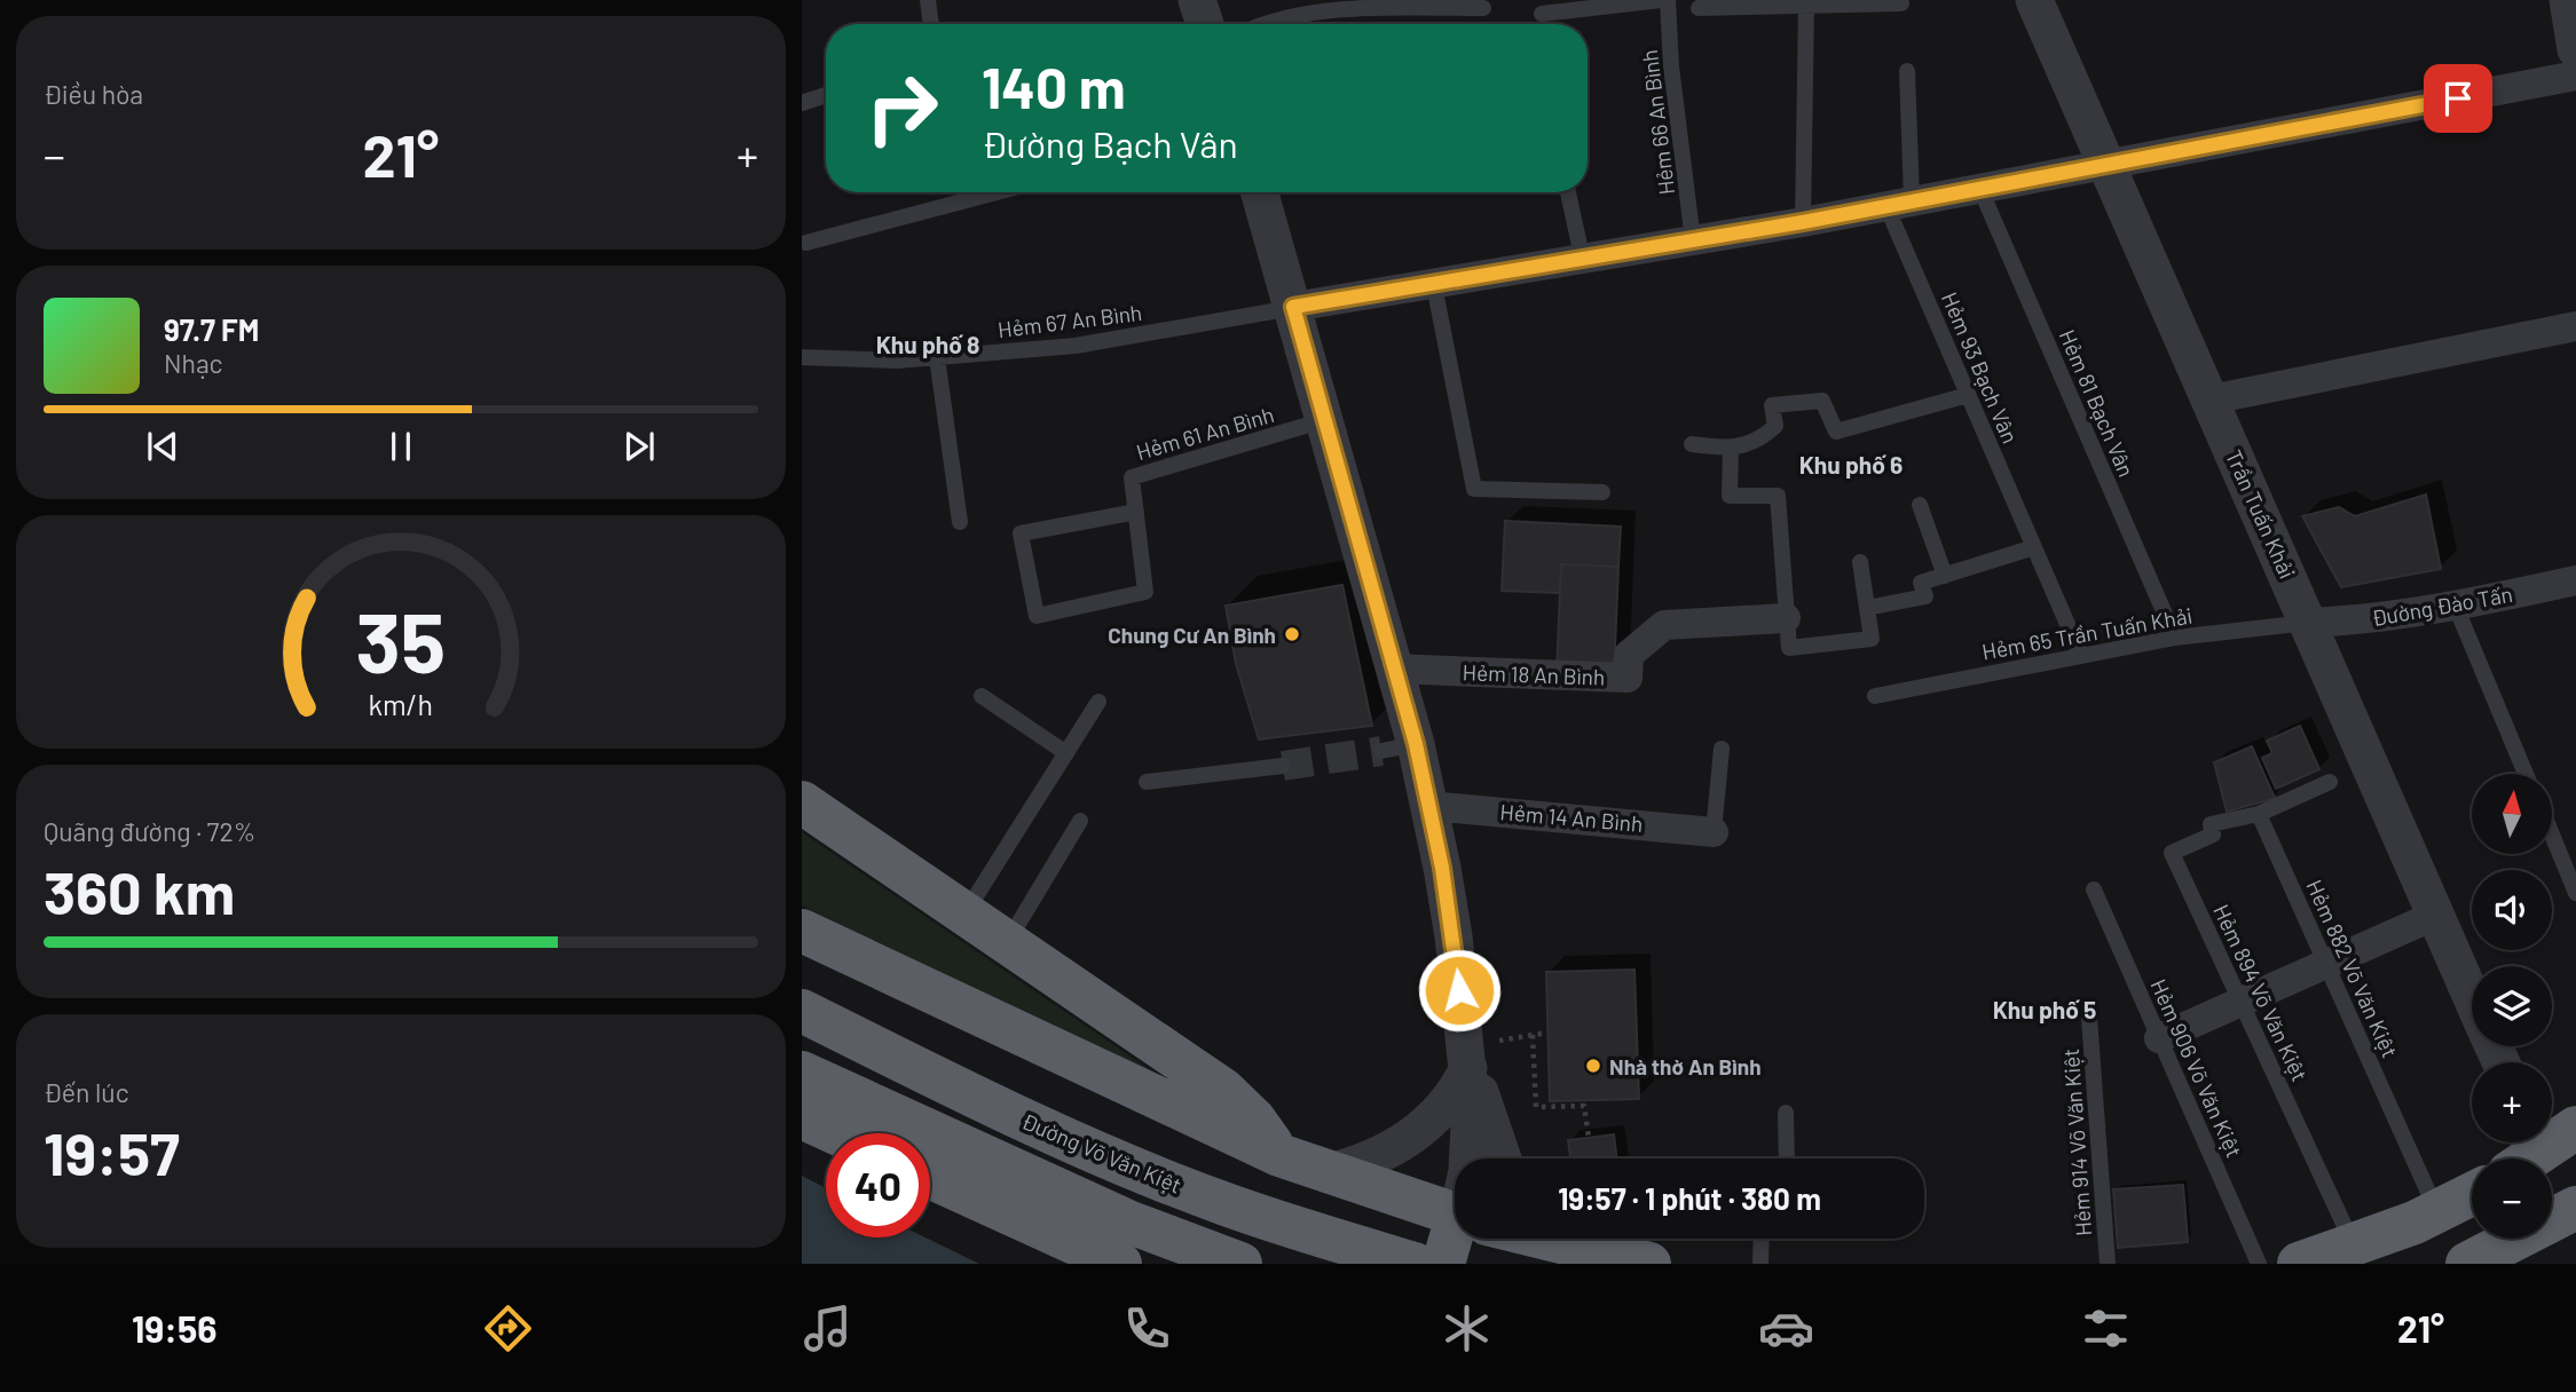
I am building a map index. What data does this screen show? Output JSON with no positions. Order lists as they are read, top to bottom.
{
  "streets": {
    "highway": ["Đường Võ Văn Kiệt"],
    "street": [
      "Trần Tuấn Khải",
      "Đường Đào Tấn",
      "Hẻm 18 An Bình",
      "Hẻm 14 An Bình"
    ],
    "lane": [
      "Hẻm 66 An Bình",
      "Hẻm 67 An Bình",
      "Hẻm 93 Bạch Vân",
      "Hẻm 81 Bạch Vân",
      "Hẻm 61 An Bình",
      "Hẻm 65 Trần Tuấn Khải",
      "Hẻm 882 Võ Văn Kiệt",
      "Hẻm 894 Võ Văn Kiệt",
      "Hẻm 906 Võ Văn Kiệt",
      "Hẻm 914 Võ Văn Kiệt"
    ]
  },
  "crossings": [
    ["Hẻm 93 Bạch Vân", "Hẻm 65 Trần Tuấn Khải"],
    ["Hẻm 81 Bạch Vân", "Hẻm 65 Trần Tuấn Khải"],
    ["Trần Tuấn Khải", "Đường Đào Tấn"],
    ["Trần Tuấn Khải", "Hẻm 65 Trần Tuấn Khải"],
    ["Đường Đào Tấn", "Hẻm 65 Trần Tuấn Khải"],
    ["Hẻm 882 Võ Văn Kiệt", "Hẻm 894 Võ Văn Kiệt"]
  ],
  "districts": ["Khu phố 8", "Khu phố 6", "Khu phố 5"],
  "places": ["Chung Cư An Bình", "Nhà thờ An Bình"],
  "north": "top",
  "page": {
    "tile": [
      "Điều hòa",
      ["Quãng đường · 72%", "360 km"],
      ["Đến lúc", "19:57"]
    ],
    "turn": ["140 m", "Đường Bạch Vân"],
    "heat": ["−", "21°", "+"],
    "song": ["97.7 FM", "Nhạc"],
    "map_buttons": ["+", "−"],
    "limit": "40",
    "trip": "19:57 · 1 phút · 380 m",
    "tabs": ["19:56", "21°"],
    "gauge": ["35", "km/h"]
  }
}
